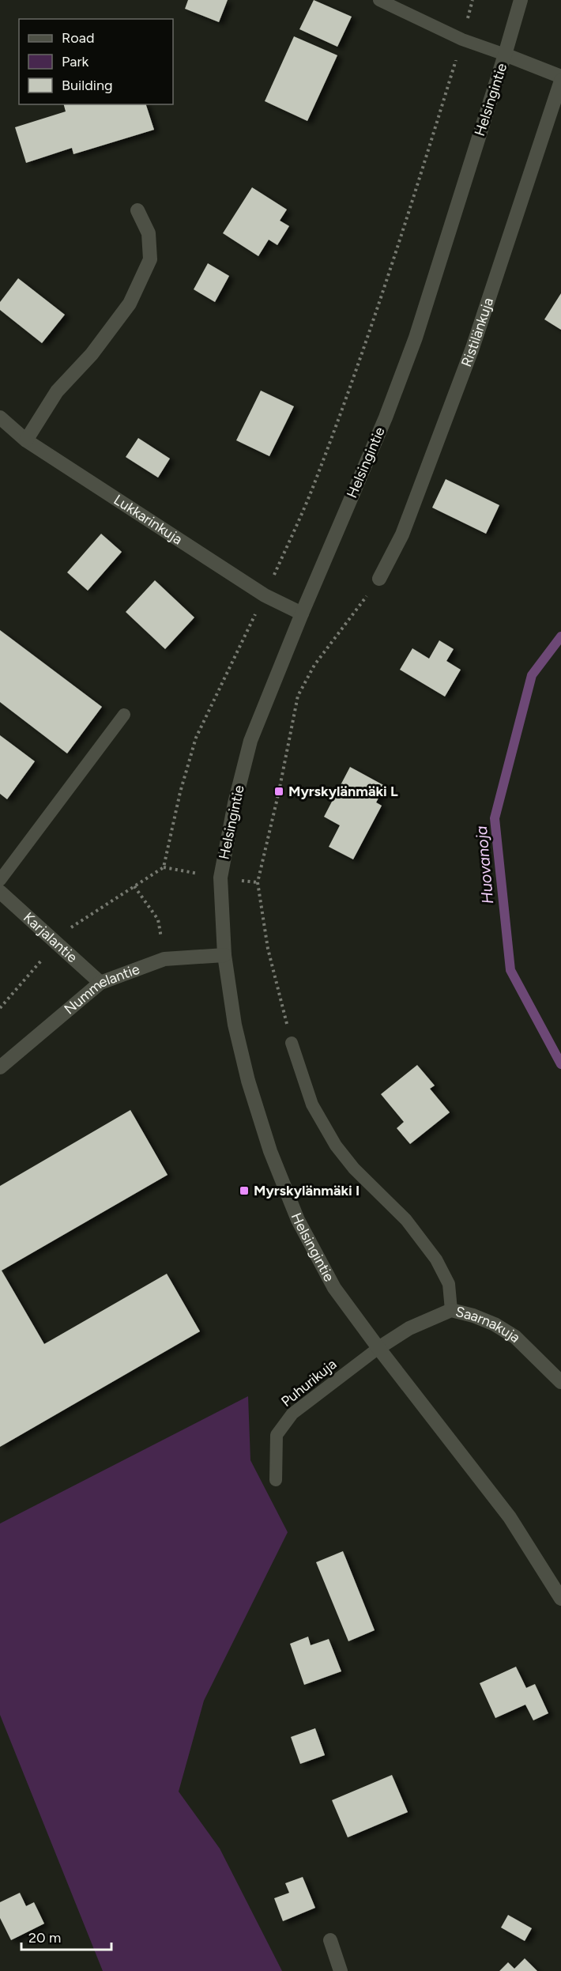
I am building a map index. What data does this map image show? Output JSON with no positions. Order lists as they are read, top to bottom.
{
  "streets": {
    "street": [
      "Helsingintie",
      "Ristilänkuja",
      "Lukkarinkuja",
      "Karjalantie",
      "Nummelantie",
      "Saarnakuja"
    ],
    "lane": ["Puhurikuja"]
  },
  "crossings": [
    ["Helsingintie", "Lukkarinkuja"],
    ["Helsingintie", "Nummelantie"],
    ["Helsingintie", "Saarnakuja"],
    ["Helsingintie", "Puhurikuja"],
    ["Karjalantie", "Nummelantie"],
    ["Saarnakuja", "Puhurikuja"]
  ],
  "water": ["Huovanoja"],
  "places": {
    "transit": ["Myrskylänmäki L", "Myrskylänmäki I"]
  },
  "legend": ["Road", "Park", "Building"],
  "scale_bar": "20 m"
}
